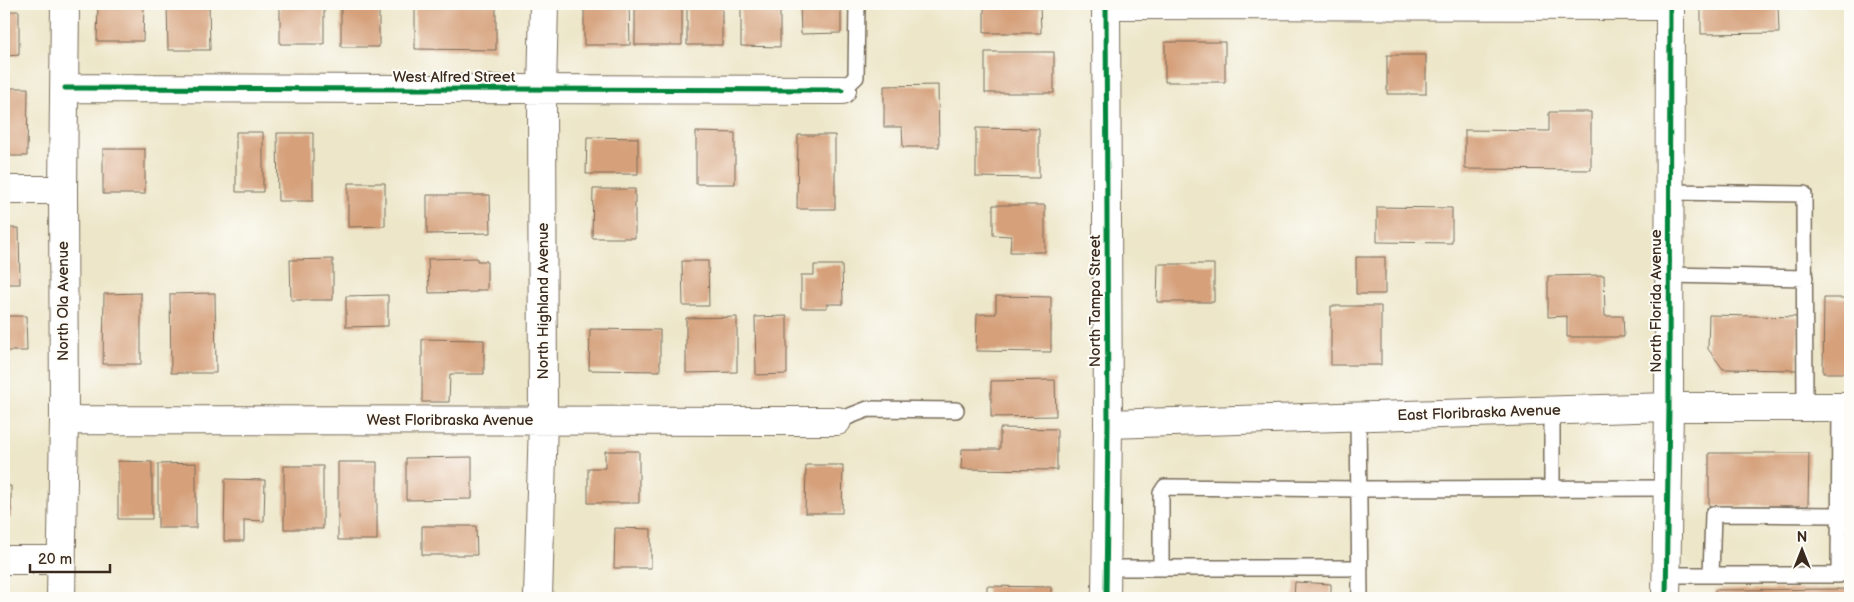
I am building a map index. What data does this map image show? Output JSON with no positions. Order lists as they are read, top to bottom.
{
  "streets": {
    "street": [
      "West Alfred Street",
      "North Ola Avenue",
      "North Highland Avenue",
      "North Tampa Street",
      "North Florida Avenue",
      "East Floribraska Avenue",
      "West Floribraska Avenue"
    ]
  },
  "crossings": [
    ["West Alfred Street", "North Ola Avenue"],
    ["West Alfred Street", "North Highland Avenue"],
    ["North Ola Avenue", "West Floribraska Avenue"],
    ["North Highland Avenue", "West Floribraska Avenue"],
    ["North Tampa Street", "East Floribraska Avenue"],
    ["North Florida Avenue", "East Floribraska Avenue"]
  ],
  "scale_bar": "20 m",
  "north": "top"
}
